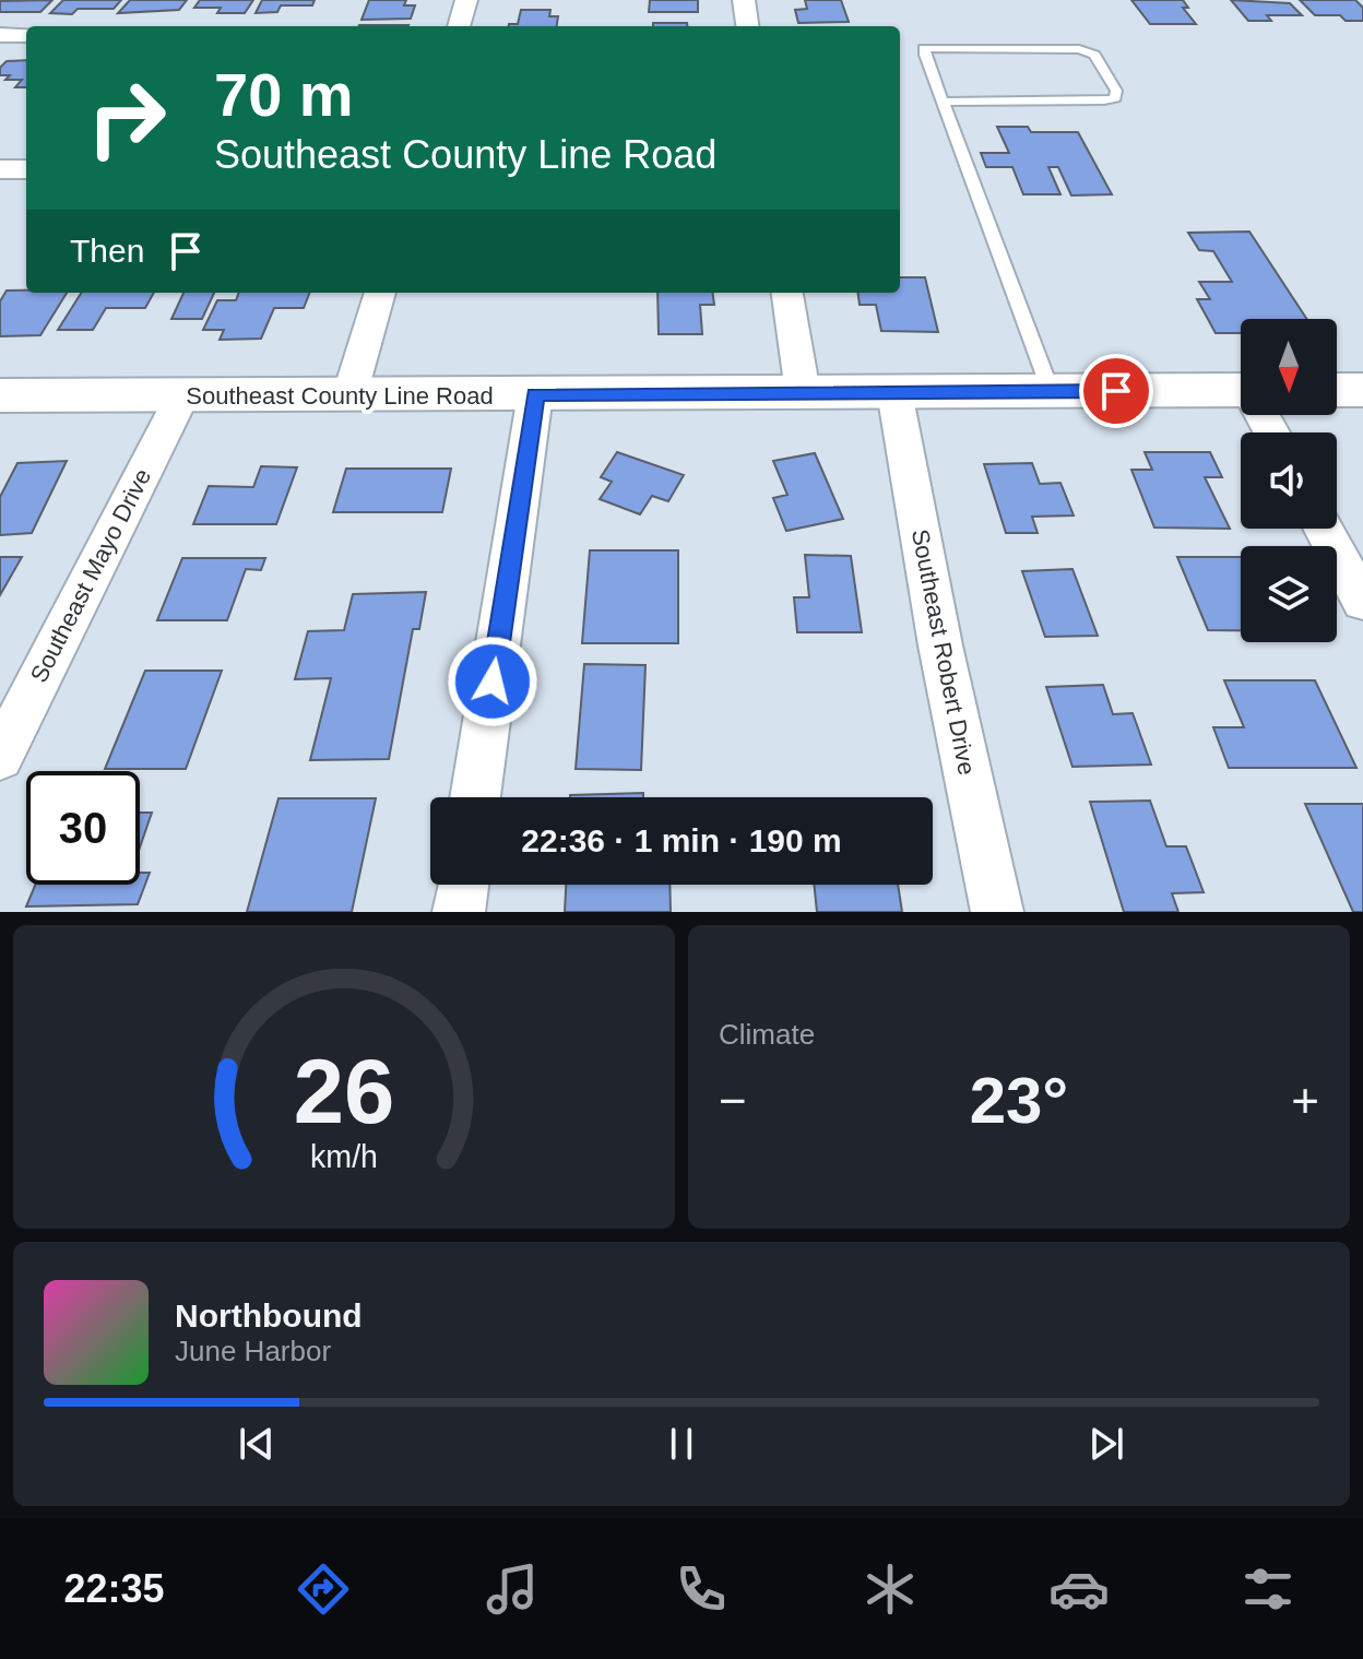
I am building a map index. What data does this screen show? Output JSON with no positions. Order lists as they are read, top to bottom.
{
  "streets": {
    "street": ["Southeast County Line Road", "Southeast Mayo Drive", "Southeast Robert Drive"]
  },
  "crossings": [
    ["Southeast County Line Road", "Southeast Mayo Drive"],
    ["Southeast County Line Road", "Southeast Robert Drive"]
  ],
  "north": "bottom",
  "page": {
    "turn": ["70 m", "Southeast County Line Road"],
    "then": "Then",
    "limit": "30",
    "trip": "22:36 · 1 min · 190 m",
    "tile": "Climate",
    "heat": ["−", "23°", "+"],
    "song": ["Northbound", "June Harbor"],
    "tabs": "22:35",
    "gauge": ["26", "km/h"]
  }
}
